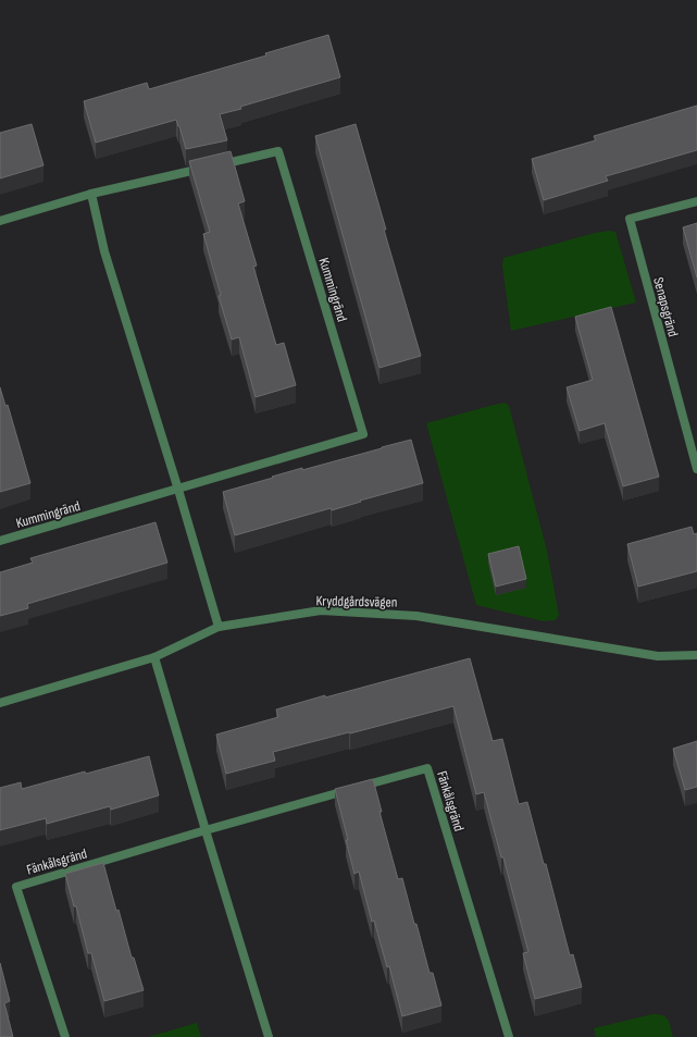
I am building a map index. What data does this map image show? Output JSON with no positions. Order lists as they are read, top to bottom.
{
  "streets": {
    "street": [
      "Kummingränd",
      "Senapsgränd",
      "Kryddgårdsvägen",
      "Fänkålsgränd"
    ]
  }
}
